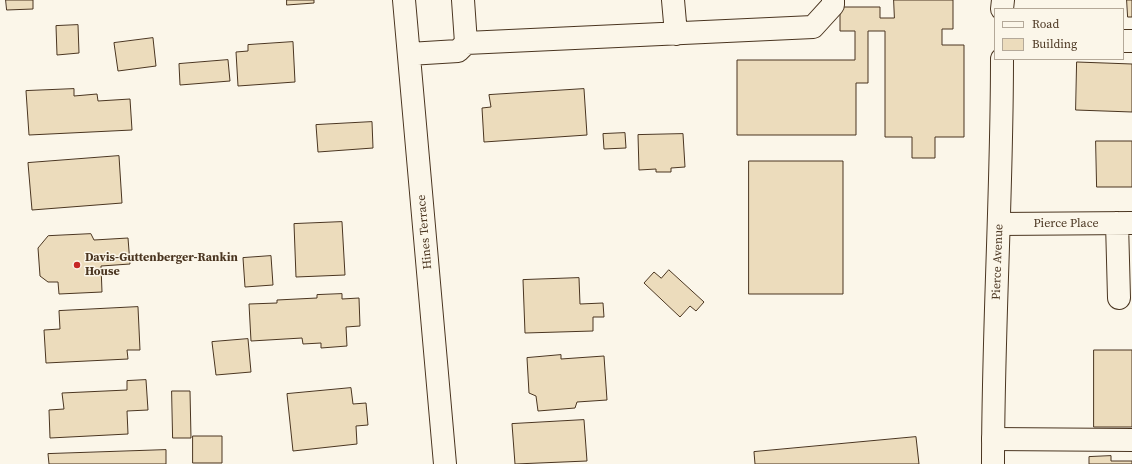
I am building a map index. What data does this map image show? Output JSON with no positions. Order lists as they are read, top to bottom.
{
  "streets": {
    "street": ["Pierce Place", "Hines Terrace", "Pierce Avenue"]
  },
  "crossings": [
    ["Pierce Place", "Pierce Avenue"]
  ],
  "places": ["Davis-Guttenberger-Rankin House"],
  "legend": ["Road", "Building"]
}
